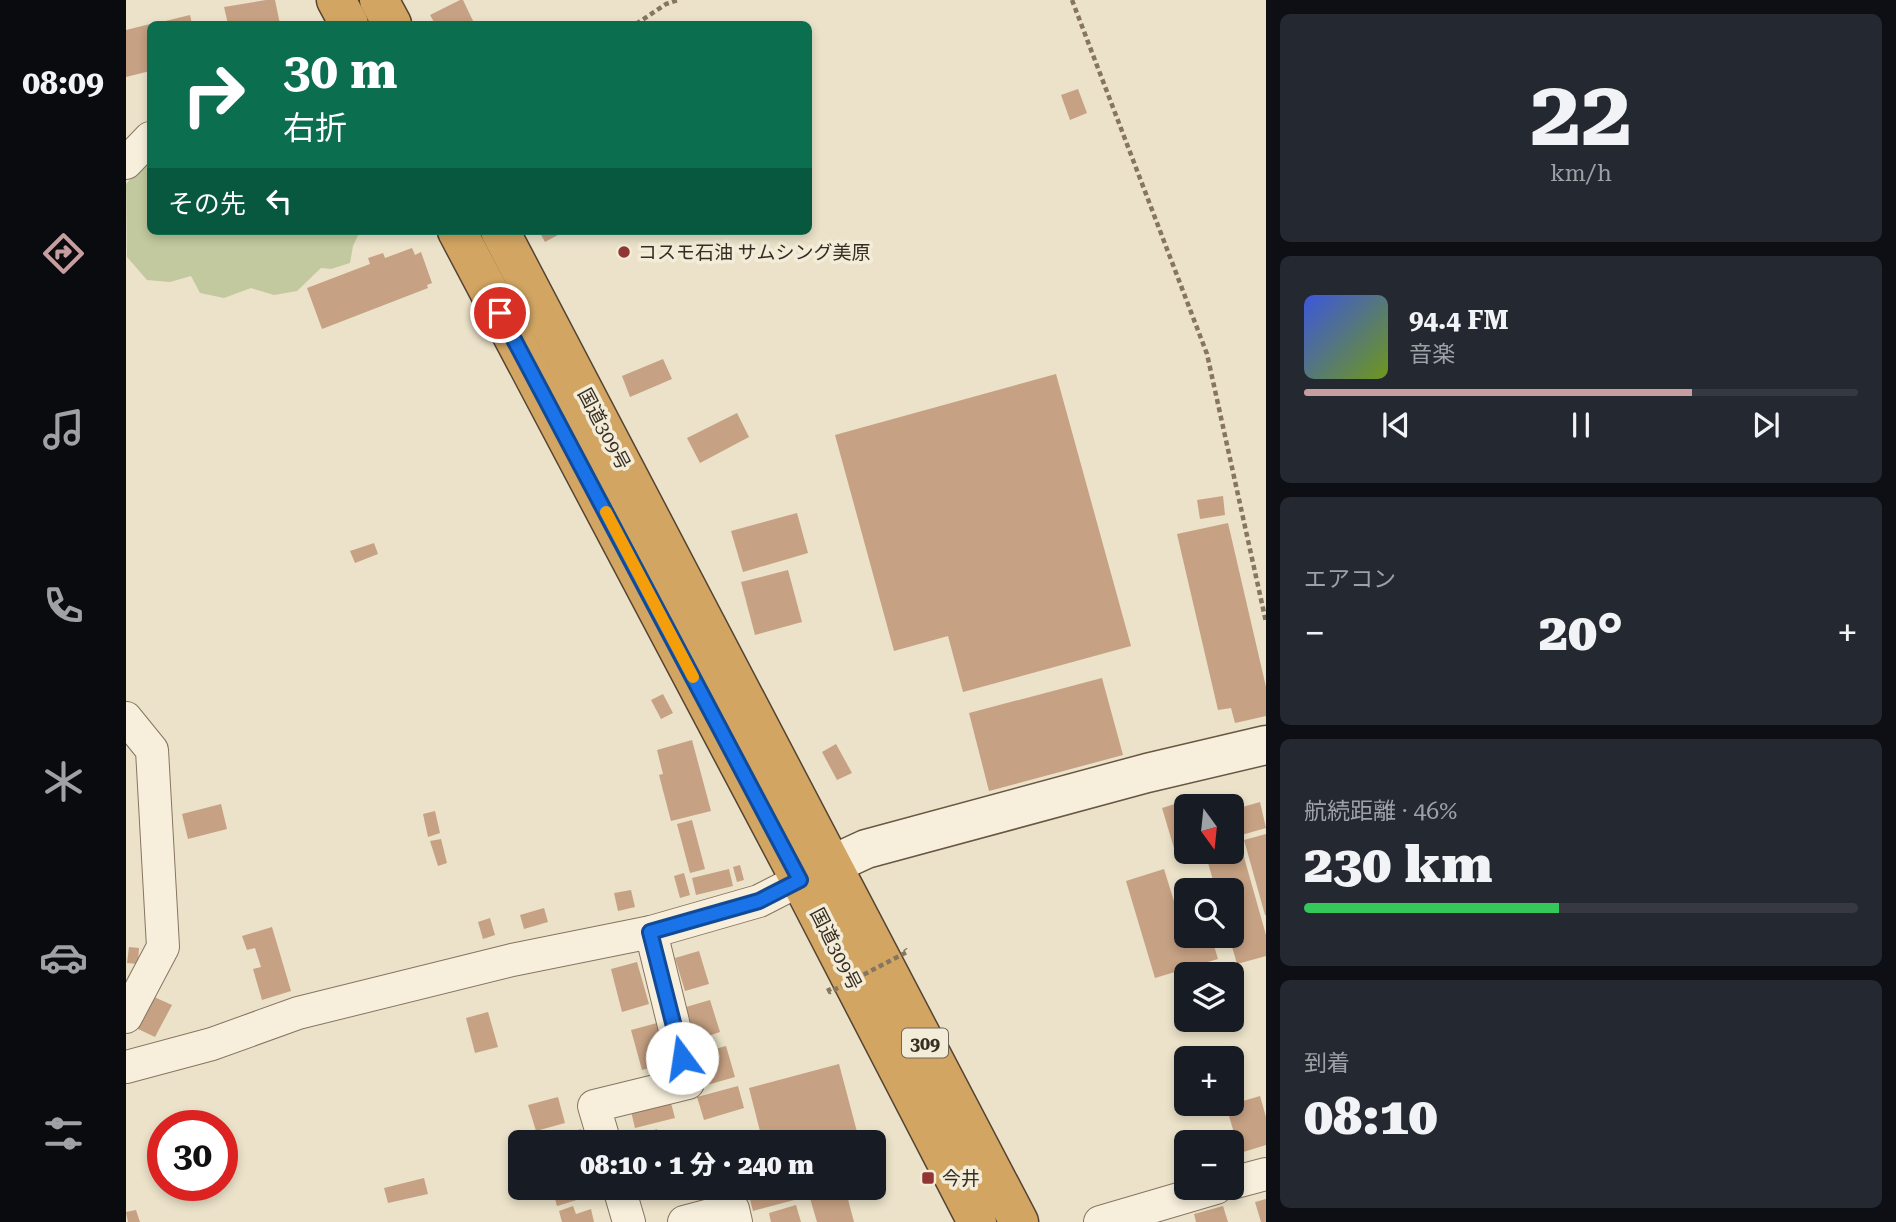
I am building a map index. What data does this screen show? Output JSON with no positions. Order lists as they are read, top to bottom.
{
  "streets": {
    "highway": ["国道309号", "309"]
  },
  "places": {
    "other": ["コスモ石油 サムシング美原"],
    "transit": ["今井"]
  },
  "north": "bottom",
  "page": {
    "tabs": "08:09",
    "tile": [
      ["22", "km/h"],
      "エアコン",
      ["航続距離 · 46%", "230 km"],
      ["到着", "08:10"]
    ],
    "turn": ["30 m", "右折"],
    "then": "その先",
    "song": ["94.4 FM", "音楽"],
    "heat": ["−", "20°", "+"],
    "map_buttons": ["+", "−"],
    "limit": "30",
    "trip": "08:10 · 1 分 · 240 m"
  }
}
